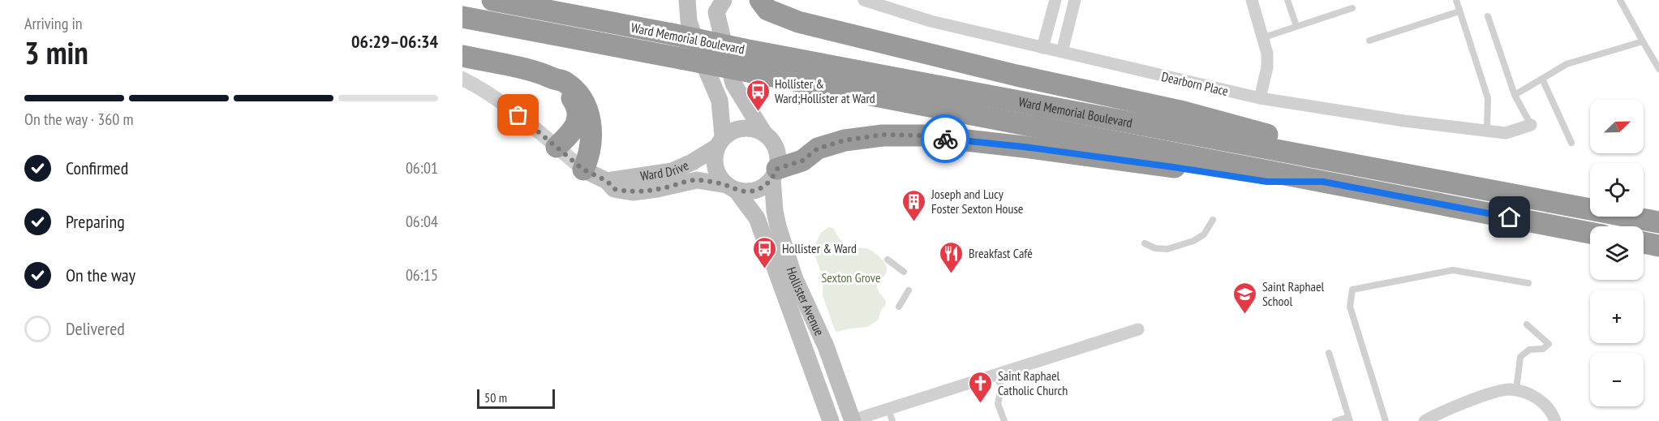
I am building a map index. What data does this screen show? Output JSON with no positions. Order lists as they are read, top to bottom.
{
  "streets": {
    "highway": ["Ward Memorial Boulevard"],
    "main road": ["Ward Drive", "Hollister Avenue"],
    "street": ["Dearborn Place"]
  },
  "crossings": [
    ["Ward Drive", "Hollister Avenue"]
  ],
  "parks": ["Sexton Grove"],
  "places": {
    "bus stop": ["Hollister & Ward;Hollister at Ward", "Hollister & Ward"],
    "building": ["Joseph and Lucy Foster Sexton House"],
    "restaurant": ["Breakfast Café"],
    "school or university": ["Saint Raphael School"],
    "church": ["Saint Raphael Catholic Church"]
  },
  "scale_bar": "50 m",
  "north": "top right",
  "page": {
    "heading": ["3 min", "Arriving in", "06:29–06:34"],
    "bar": "On the way · 360 m",
    "map_buttons": ["+", "−"],
    "list": [
      ["Confirmed", "06:01"],
      ["Preparing", "06:04"],
      ["On the way", "06:15"],
      "Delivered"
    ],
    "scale": "50 m"
  }
}
